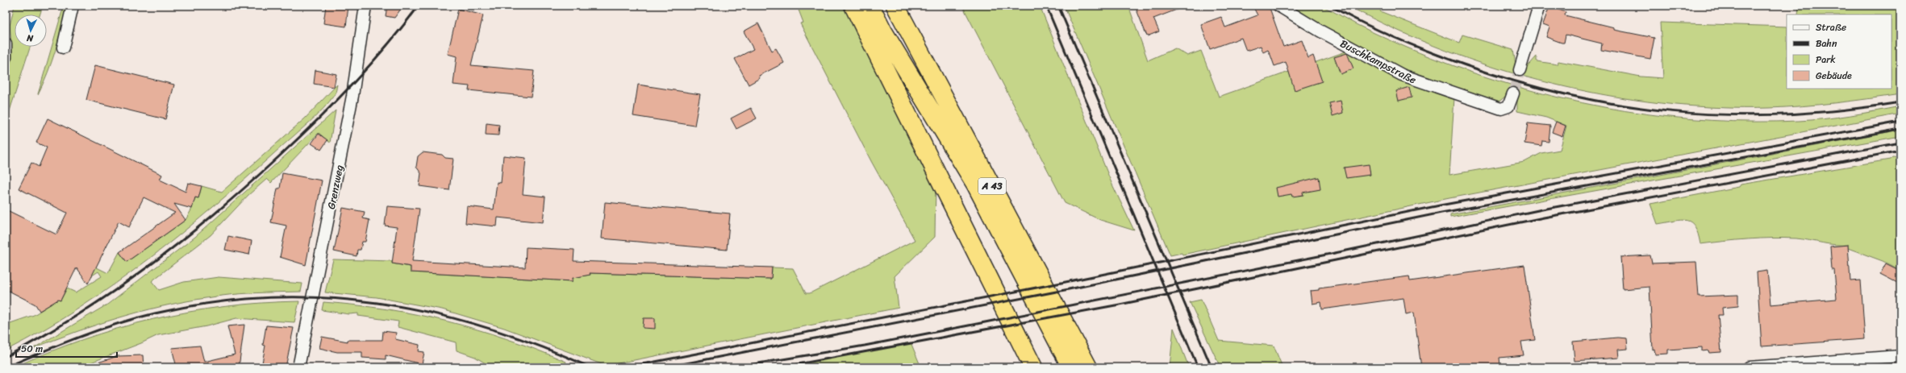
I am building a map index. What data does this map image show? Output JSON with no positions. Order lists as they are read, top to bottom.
{
  "streets": {
    "highway": ["A 43"],
    "street": ["Buschkampstraße", "Grenzweg"]
  },
  "legend": [
    "Straße",
    "Bahn",
    "Park",
    "Gebäude"
  ],
  "scale_bar": "50 m",
  "north": "bottom"
}
